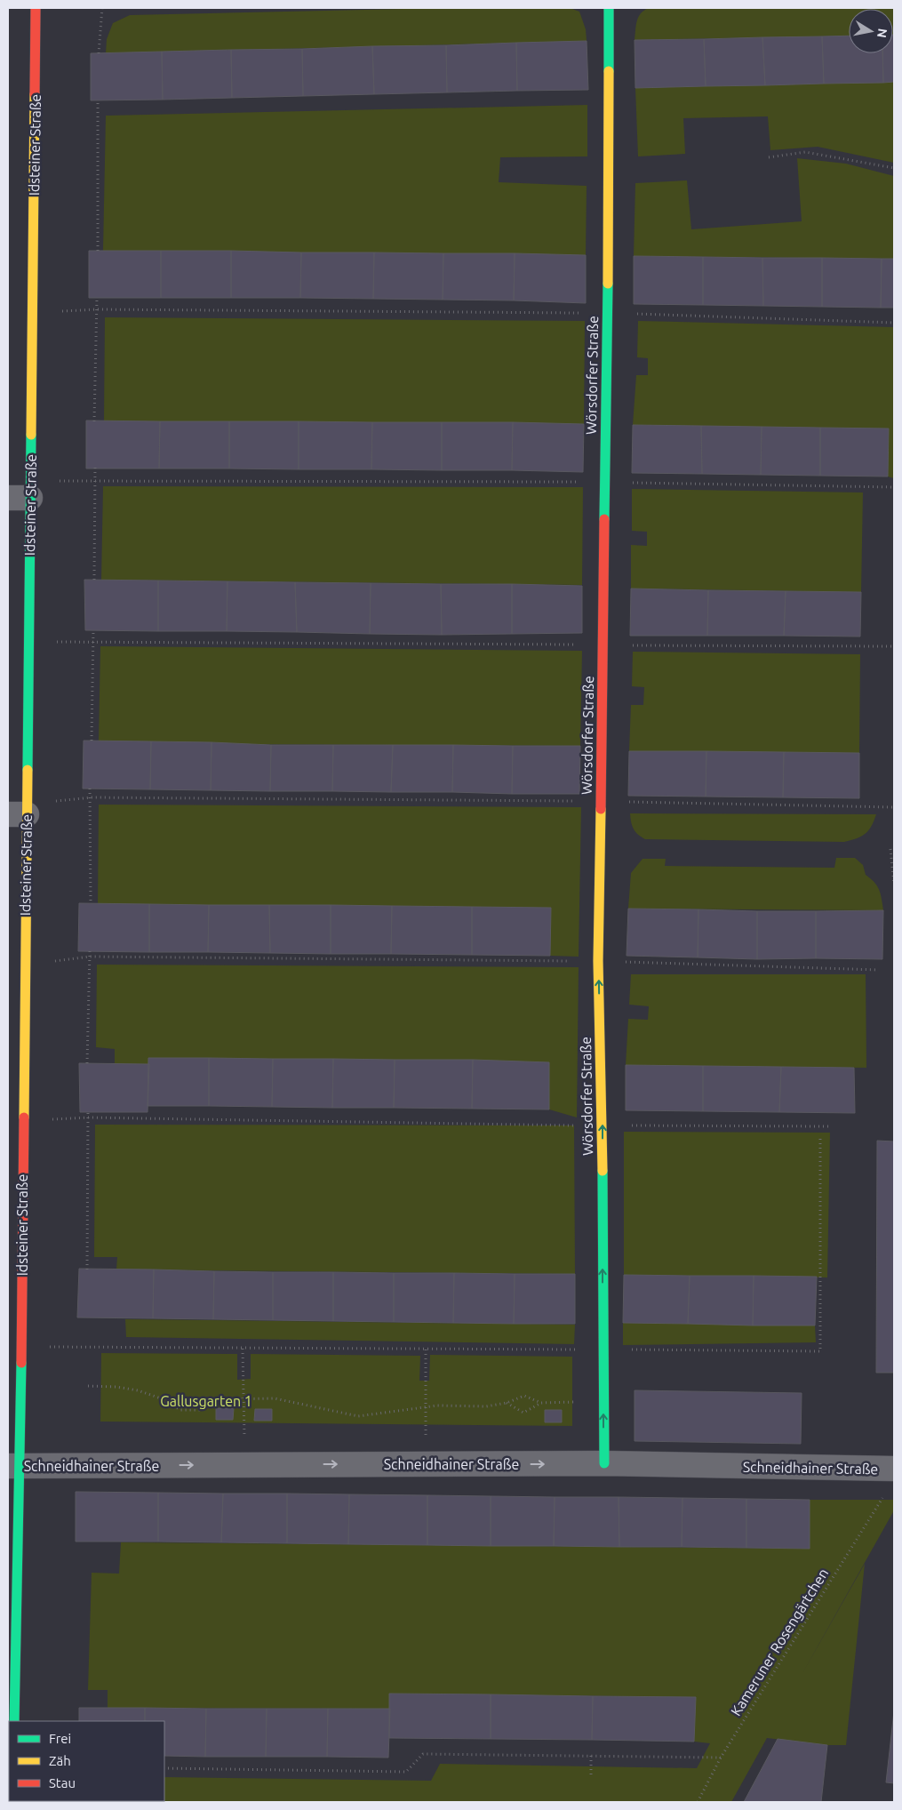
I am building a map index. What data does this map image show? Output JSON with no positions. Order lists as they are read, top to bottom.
{
  "streets": {
    "street": ["Idsteiner Straße", "Wörsdorfer Straße", "Schneidhainer Straße"],
    "path": ["Kameruner Rosengärtchen"]
  },
  "crossings": [
    ["Idsteiner Straße", "Schneidhainer Straße"],
    ["Wörsdorfer Straße", "Schneidhainer Straße"]
  ],
  "one_way": ["Schneidhainer Straße"],
  "parks": ["Gallusgarten 1"],
  "legend": ["Frei", "Zäh", "Stau"],
  "north": "right"
}
